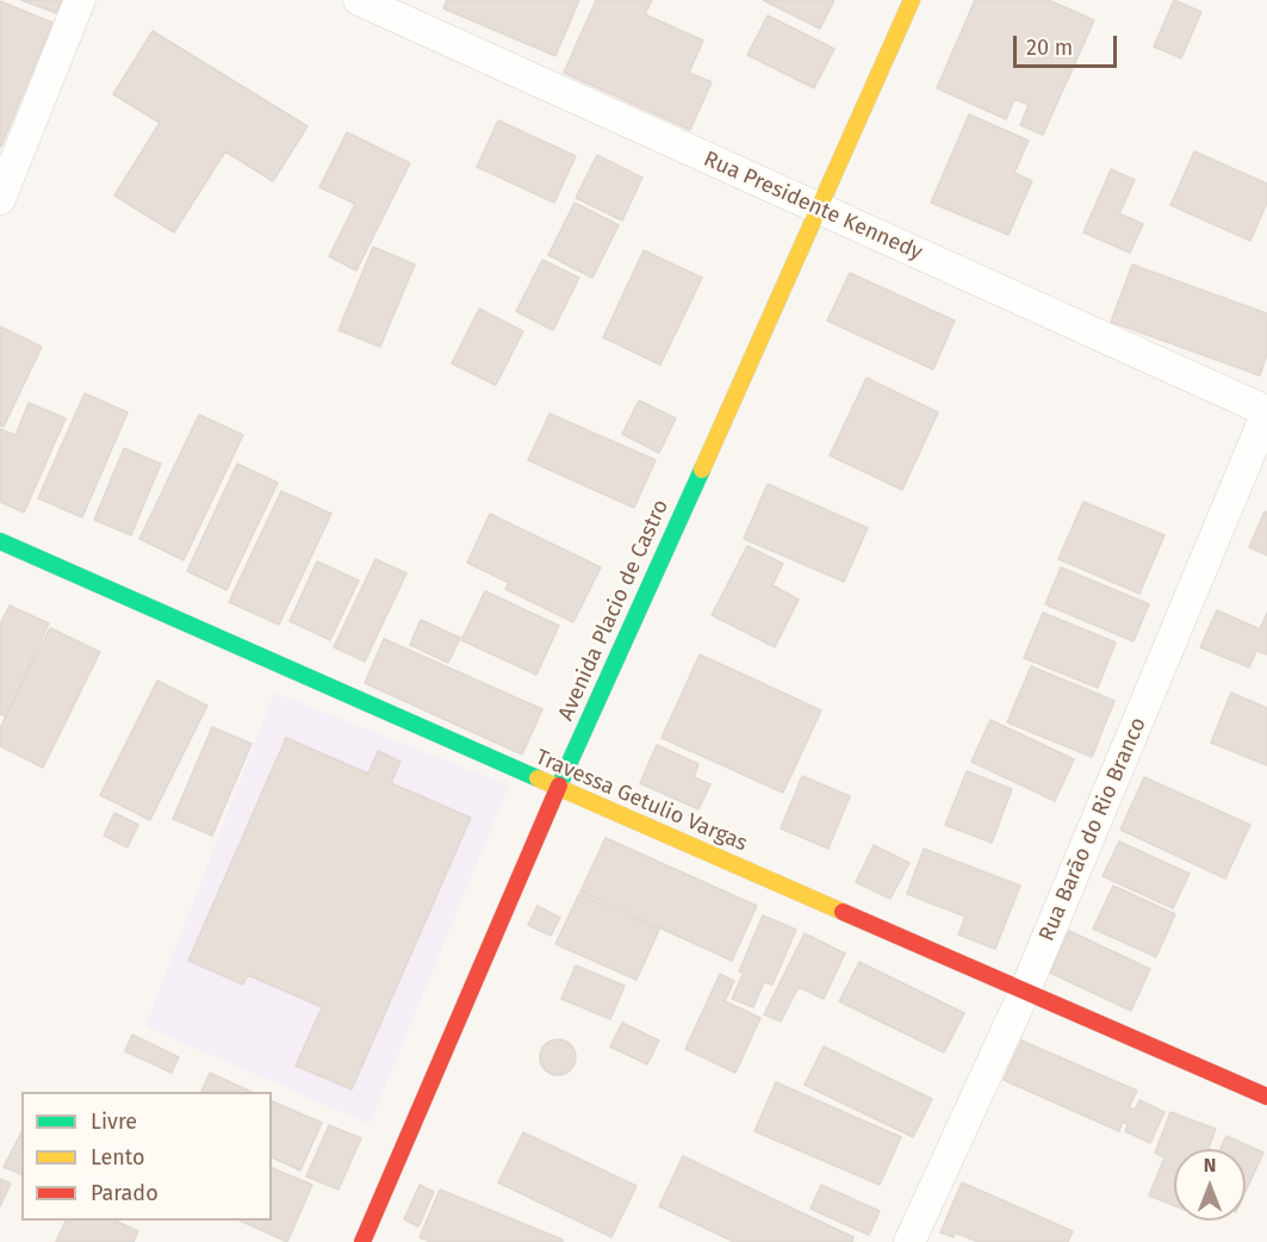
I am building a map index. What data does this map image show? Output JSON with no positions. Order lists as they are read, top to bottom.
{
  "streets": {
    "street": [
      "Rua Presidente Kennedy",
      "Avenida Placio de Castro",
      "Travessa Getulio Vargas",
      "Rua Barão do Rio Branco"
    ]
  },
  "crossings": [
    ["Rua Presidente Kennedy", "Avenida Placio de Castro"],
    ["Rua Presidente Kennedy", "Rua Barão do Rio Branco"],
    ["Avenida Placio de Castro", "Travessa Getulio Vargas"],
    ["Travessa Getulio Vargas", "Rua Barão do Rio Branco"]
  ],
  "legend": ["Livre", "Lento", "Parado"],
  "scale_bar": "20 m",
  "north": "top"
}
